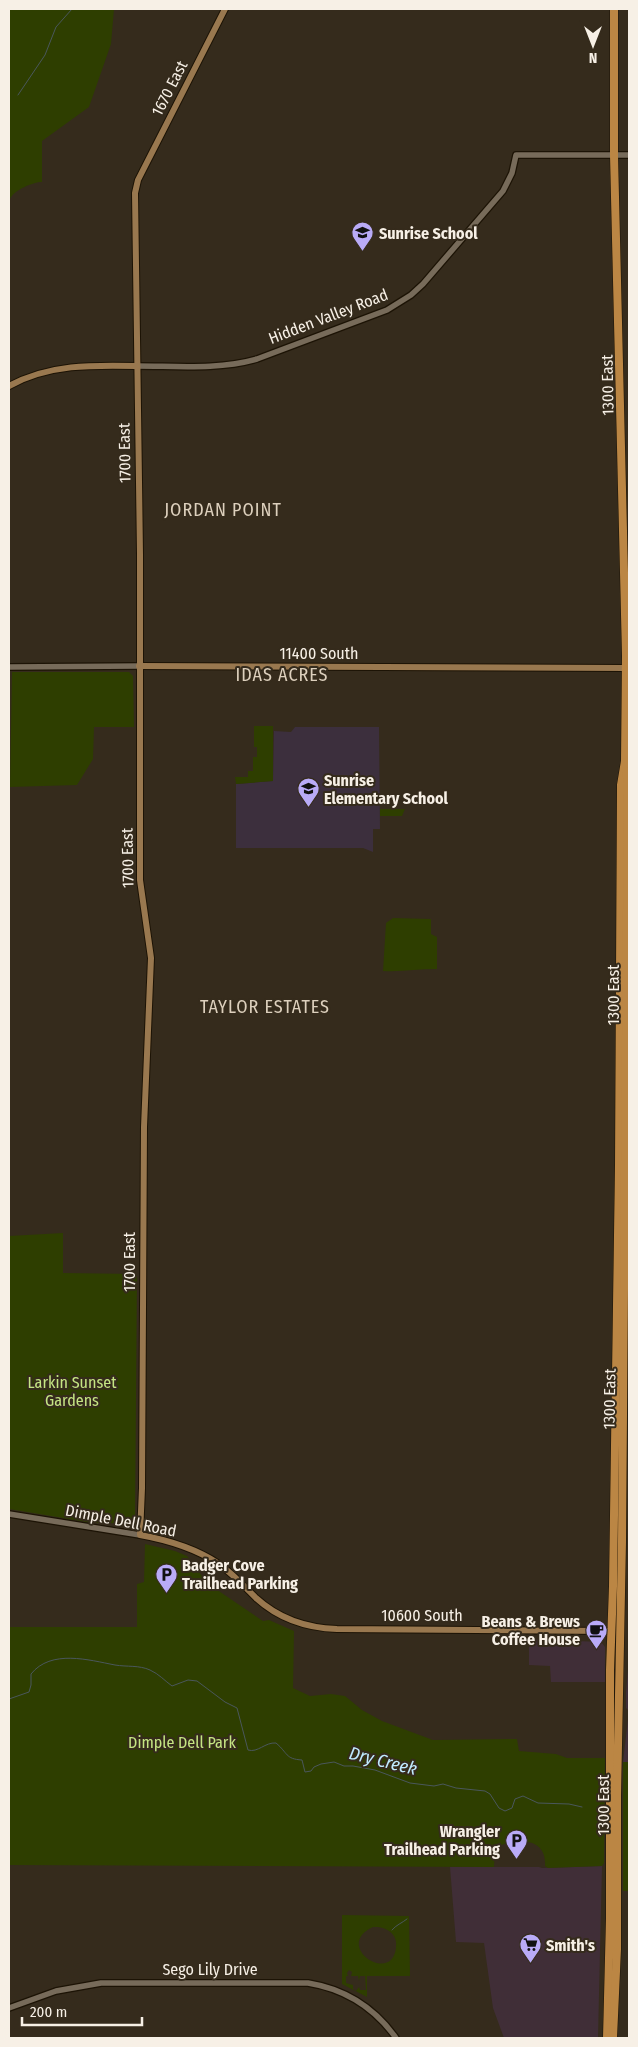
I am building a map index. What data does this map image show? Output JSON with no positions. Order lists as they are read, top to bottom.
{
  "streets": {
    "main road": [
      "1670 East",
      "1300 East",
      "1700 East",
      "11400 South",
      "Dimple Dell Road",
      "10600 South"
    ],
    "street": ["Hidden Valley Road", "Sego Lily Drive"]
  },
  "crossings": [
    ["1670 East", "1700 East"],
    ["Hidden Valley Road", "1300 East"],
    ["Hidden Valley Road", "1700 East"],
    ["1300 East", "11400 South"],
    ["1300 East", "10600 South"],
    ["1700 East", "11400 South"],
    ["1700 East", "Dimple Dell Road"],
    ["Dimple Dell Road", "10600 South"]
  ],
  "districts": ["JORDAN POINT", "IDAS ACRES", "TAYLOR ESTATES"],
  "water": ["Dry Creek"],
  "parks": ["Larkin Sunset Gardens", "Dimple Dell Park"],
  "places": {
    "school or university": ["Sunrise School", "Sunrise Elementary School"],
    "parking": ["Badger Cove Trailhead Parking", "Wrangler Trailhead Parking"],
    "cafe": ["Beans & Brews Coffee House"],
    "supermarket": ["Smith's"]
  },
  "scale_bar": "200 m",
  "north": "bottom"
}
